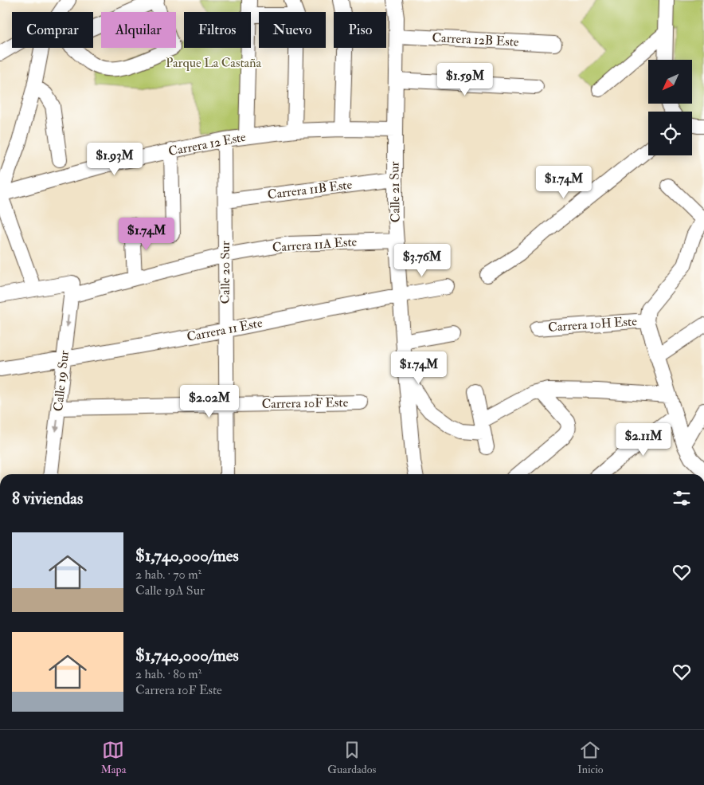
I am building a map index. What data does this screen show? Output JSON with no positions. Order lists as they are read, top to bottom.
{
  "streets": {
    "street": [
      "Carrera 12B Este",
      "Carrera 12 Este",
      "Carrera 11B Este",
      "Calle 21 Sur",
      "Carrera 11A Este",
      "Calle 20 Sur",
      "Carrera 10H Este",
      "Carrera 11 Este",
      "Calle 19 Sur",
      "Carrera 10F Este"
    ]
  },
  "crossings": [
    ["Carrera 12B Este", "Calle 21 Sur"],
    ["Carrera 12 Este", "Calle 21 Sur"],
    ["Carrera 12 Este", "Calle 20 Sur"],
    ["Carrera 11B Este", "Calle 21 Sur"],
    ["Carrera 11B Este", "Calle 20 Sur"],
    ["Calle 21 Sur", "Carrera 11A Este"],
    ["Calle 21 Sur", "Carrera 11 Este"],
    ["Carrera 11A Este", "Calle 20 Sur"],
    ["Carrera 11A Este", "Calle 19 Sur"],
    ["Calle 20 Sur", "Carrera 11 Este"],
    ["Calle 20 Sur", "Carrera 10F Este"],
    ["Carrera 11 Este", "Calle 19 Sur"],
    ["Calle 19 Sur", "Carrera 10F Este"]
  ],
  "one_way": ["Calle 19 Sur"],
  "parks": ["Parque La Castaña"],
  "north": "bottom left",
  "page": {
    "chip": [
      "Comprar",
      "Alquilar",
      "Filtros",
      "Nuevo",
      "Piso"
    ],
    "price": [
      "$1.59M",
      "$1.93M",
      "$1.74M",
      "$1.74M",
      "$3.76M",
      "$1.74M",
      "$2.02M",
      "$2.11M"
    ],
    "heading": "8 viviendas",
    "list": [
      {
        "name": "$1,740,000/mes",
        "note": "2 hab. · 70 m² · Calle 19A Sur"
      },
      {
        "name": "$1,740,000/mes",
        "note": "2 hab. · 80 m² · Carrera 10F Este"
      }
    ],
    "tabs": ["Mapa", "Guardados", "Inicio"]
  }
}
